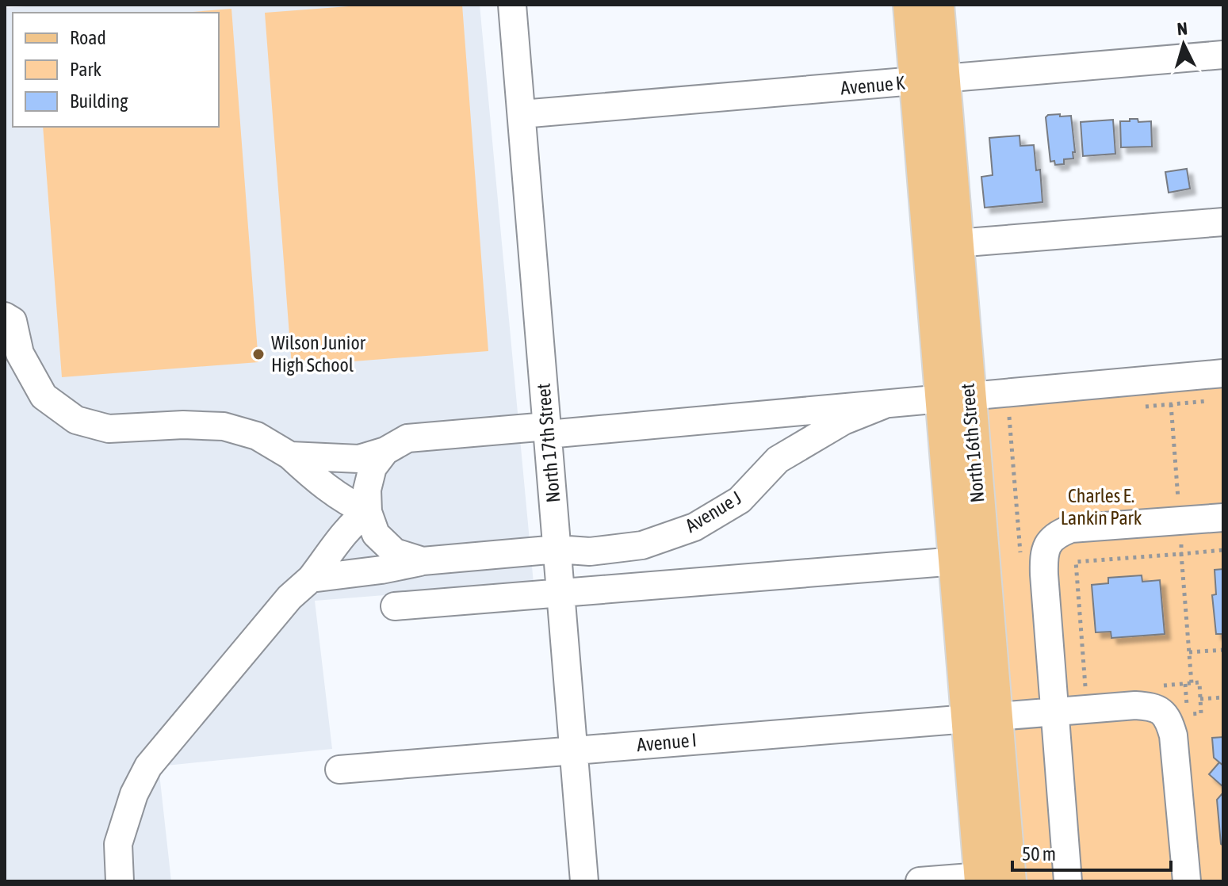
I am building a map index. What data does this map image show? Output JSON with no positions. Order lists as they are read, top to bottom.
{
  "streets": {
    "main road": ["North 16th Street"],
    "street": [
      "Avenue K",
      "North 17th Street",
      "Avenue J",
      "Avenue I"
    ]
  },
  "crossings": [
    ["Avenue K", "North 17th Street"],
    ["Avenue K", "North 16th Street"],
    ["North 17th Street", "Avenue J"],
    ["North 17th Street", "Avenue I"],
    ["North 16th Street", "Avenue J"],
    ["North 16th Street", "Avenue I"]
  ],
  "parks": ["Charles E. Lankin Park"],
  "places": ["Wilson Junior High School"],
  "legend": ["Road", "Park", "Building"],
  "scale_bar": "50 m",
  "north": "top"
}
